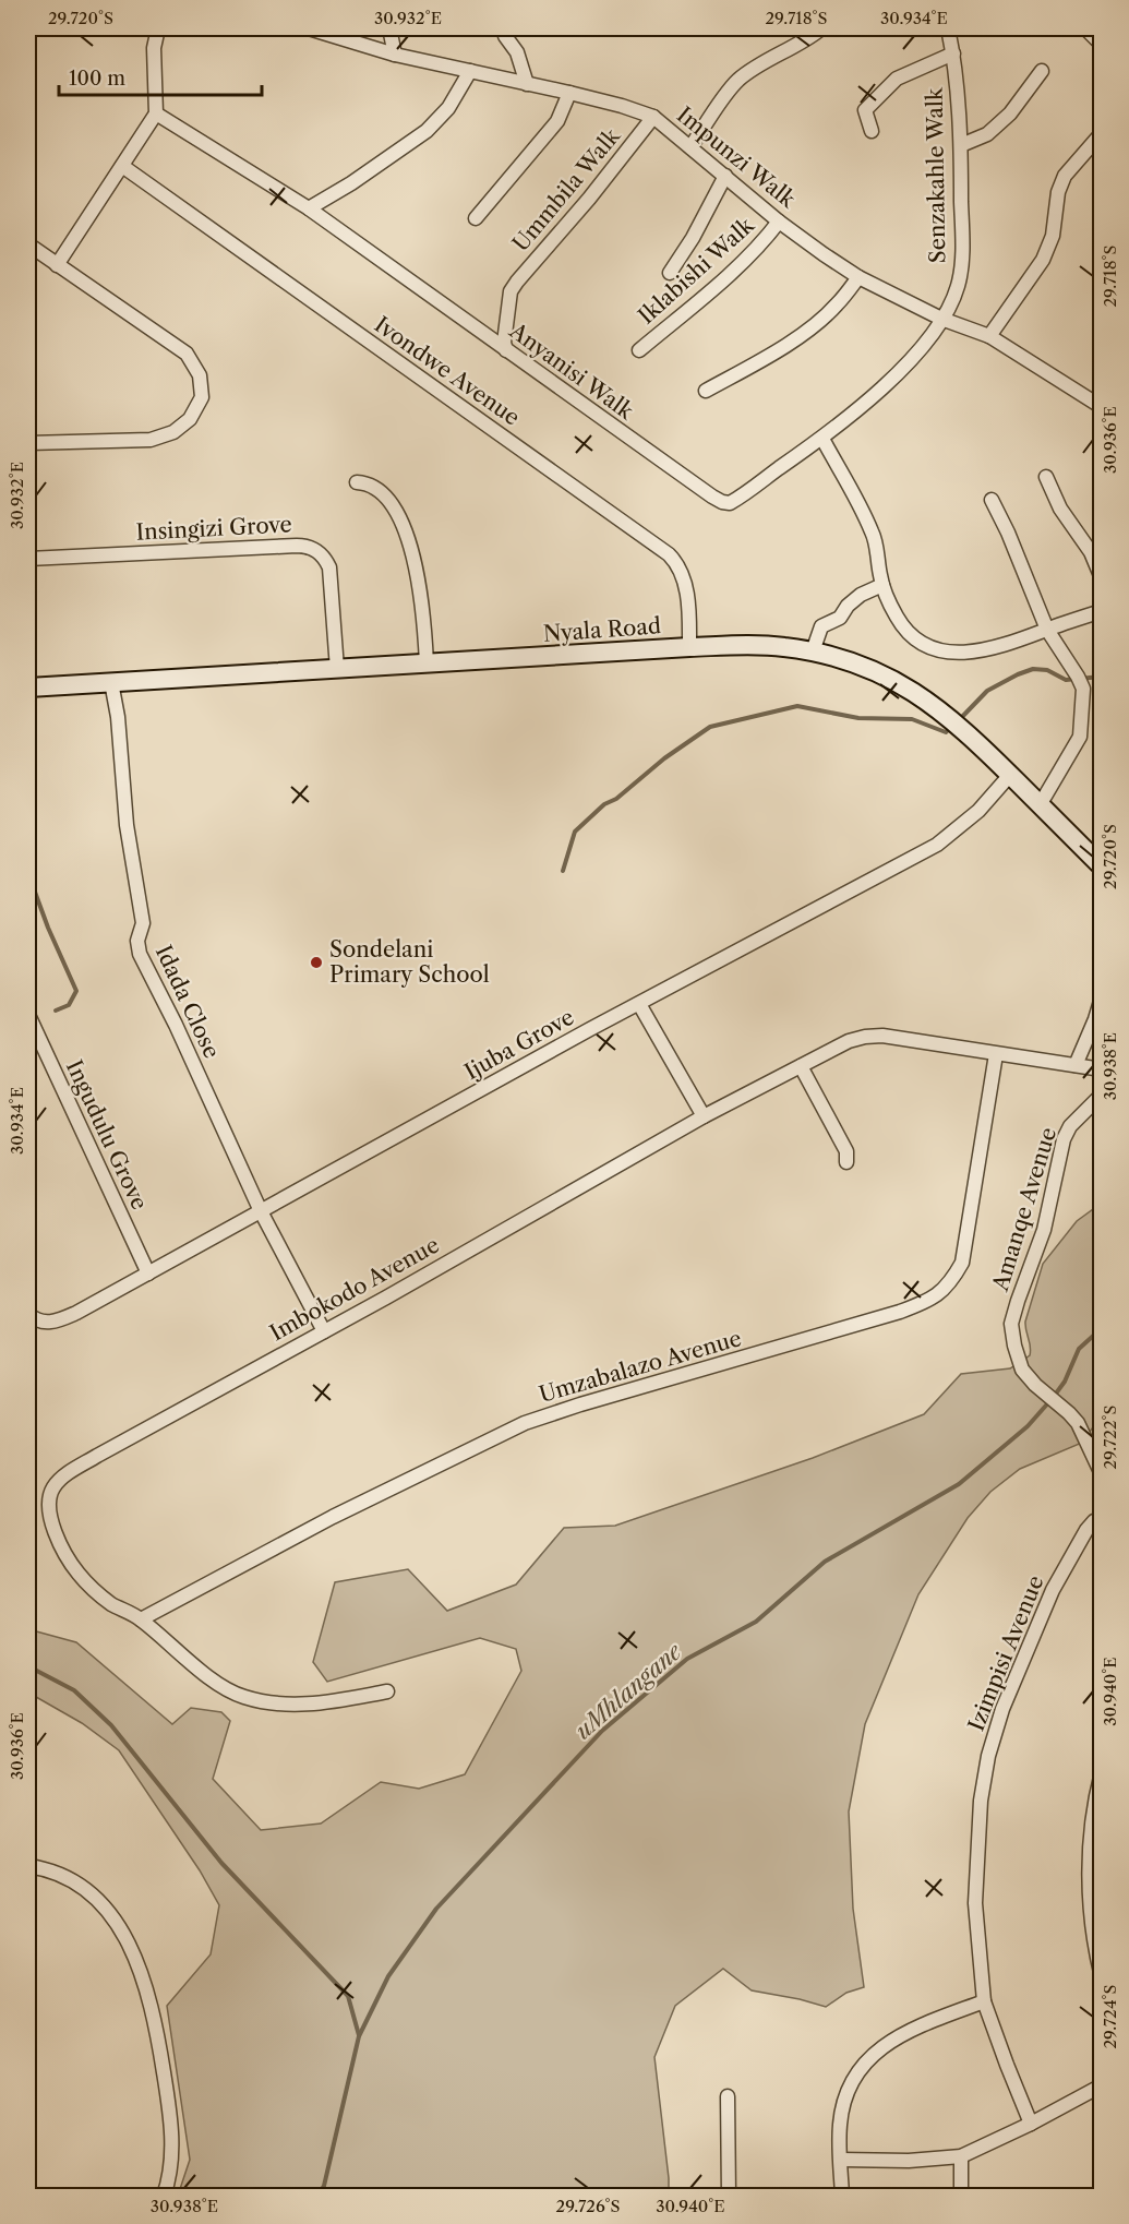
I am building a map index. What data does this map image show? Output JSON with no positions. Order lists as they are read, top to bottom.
{
  "streets": {
    "street": [
      "Impunzi Walk",
      "Senzakahle Walk",
      "Ummbila Walk",
      "Iklabishi Walk",
      "Ivondwe Avenue",
      "Anyanisi Walk",
      "Insingizi Grove",
      "Nyala Road",
      "Idada Close",
      "Ijuba Grove",
      "Ingudulu Grove",
      "Amanqe Avenue",
      "Imbokodo Avenue",
      "Umzabalazo Avenue",
      "Izimpisi Avenue"
    ]
  },
  "crossings": [
    ["Impunzi Walk", "Senzakahle Walk"],
    ["Impunzi Walk", "Ummbila Walk"],
    ["Impunzi Walk", "Iklabishi Walk"],
    ["Impunzi Walk", "Anyanisi Walk"],
    ["Senzakahle Walk", "Anyanisi Walk"],
    ["Ummbila Walk", "Anyanisi Walk"],
    ["Ivondwe Avenue", "Nyala Road"],
    ["Insingizi Grove", "Nyala Road"],
    ["Nyala Road", "Idada Close"],
    ["Nyala Road", "Ijuba Grove"],
    ["Idada Close", "Ijuba Grove"],
    ["Idada Close", "Imbokodo Avenue"],
    ["Ijuba Grove", "Ingudulu Grove"],
    ["Imbokodo Avenue", "Umzabalazo Avenue"]
  ],
  "water": ["uMhlangane"],
  "places": ["Sondelani Primary School"],
  "scale_bar": "100 m",
  "coordinates": [
    "29.720°S",
    "30.932°E",
    "29.718°S",
    "30.934°E",
    "30.936°E",
    "30.938°E",
    "29.722°S",
    "30.940°E",
    "29.724°S",
    "29.726°S"
  ]
}
